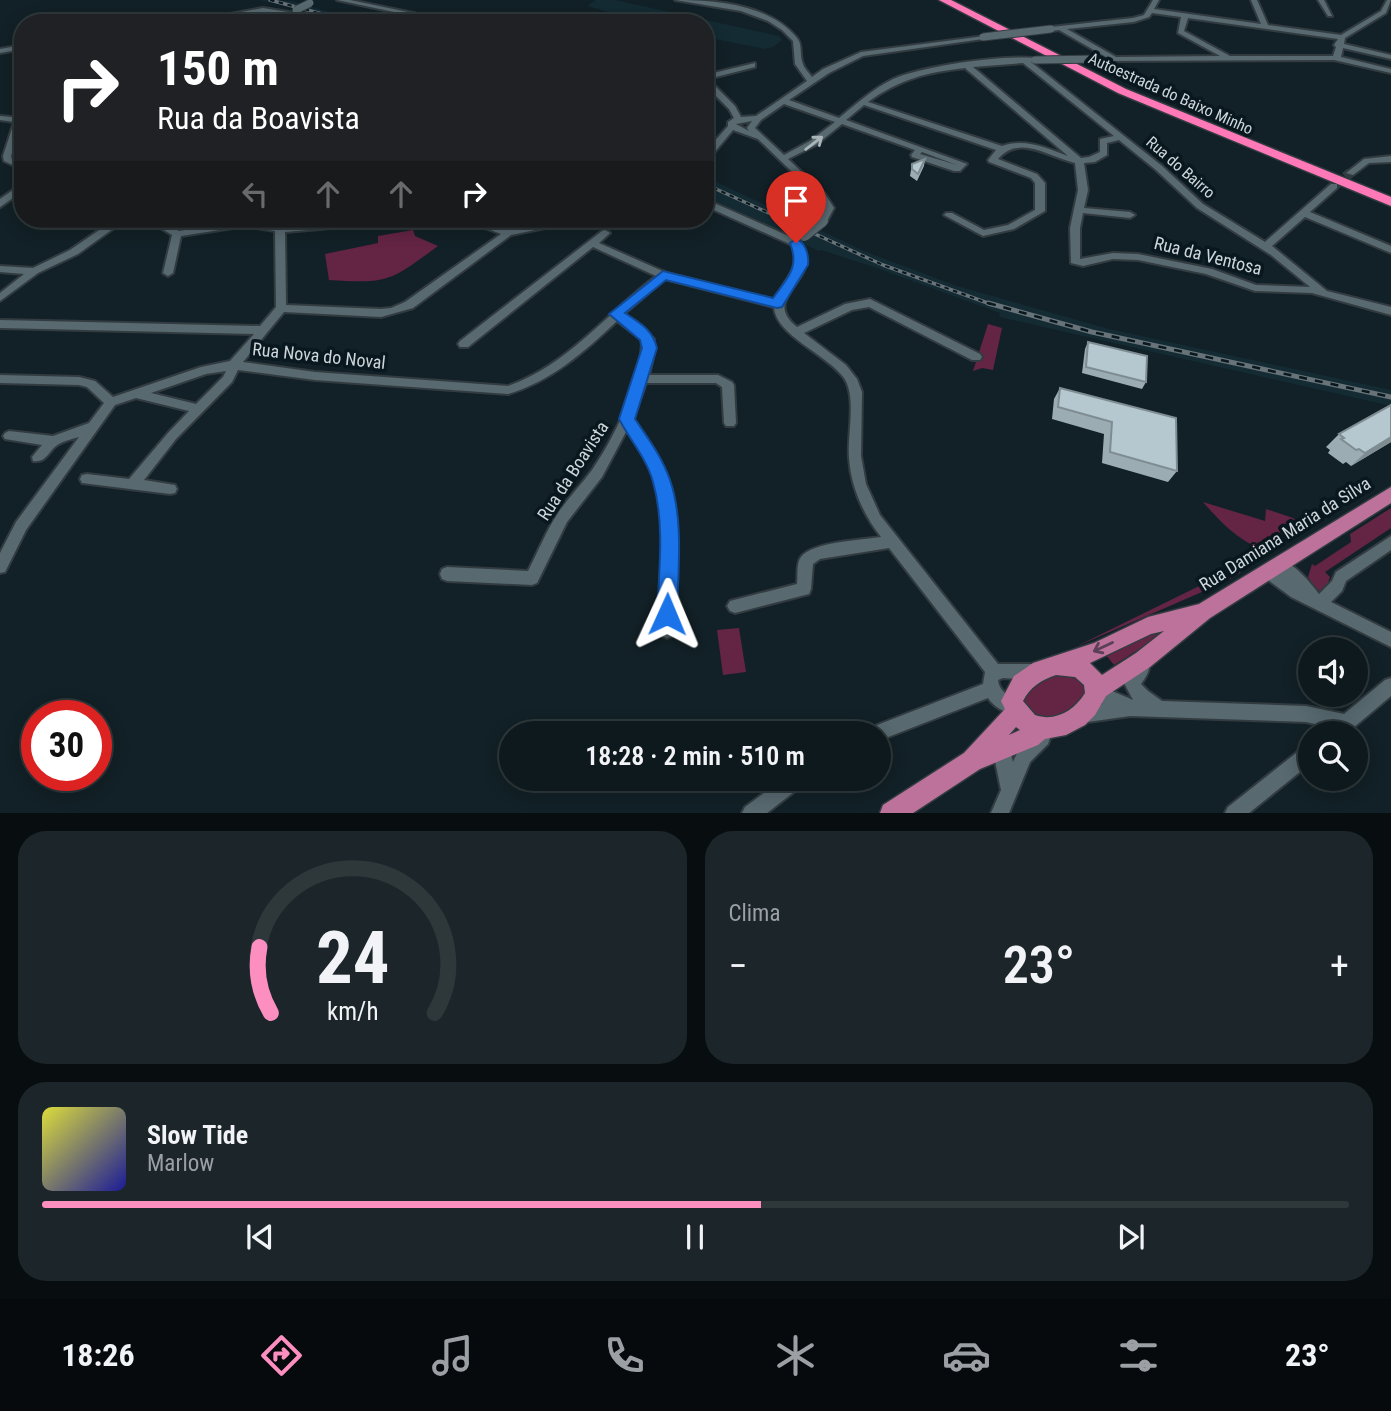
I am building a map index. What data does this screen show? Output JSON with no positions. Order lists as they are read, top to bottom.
{
  "streets": {
    "highway": ["Autoestrada do Baixo Minho"],
    "main road": ["Rua Damiana Maria da Silva"],
    "street": [
      "Rua do Bairro",
      "Rua da Ventosa",
      "Rua Nova do Noval",
      "Rua da Boavista"
    ]
  },
  "crossings": [
    ["Rua do Bairro", "Rua da Ventosa"],
    ["Rua Nova do Noval", "Rua da Boavista"]
  ],
  "page": {
    "turn": ["150 m", "Rua da Boavista"],
    "limit": "30",
    "trip": "18:28 · 2 min · 510 m",
    "tile": "Clima",
    "heat": ["−", "23°", "+"],
    "song": ["Slow Tide", "Marlow"],
    "tabs": ["18:26", "23°"],
    "gauge": ["24", "km/h"]
  }
}
